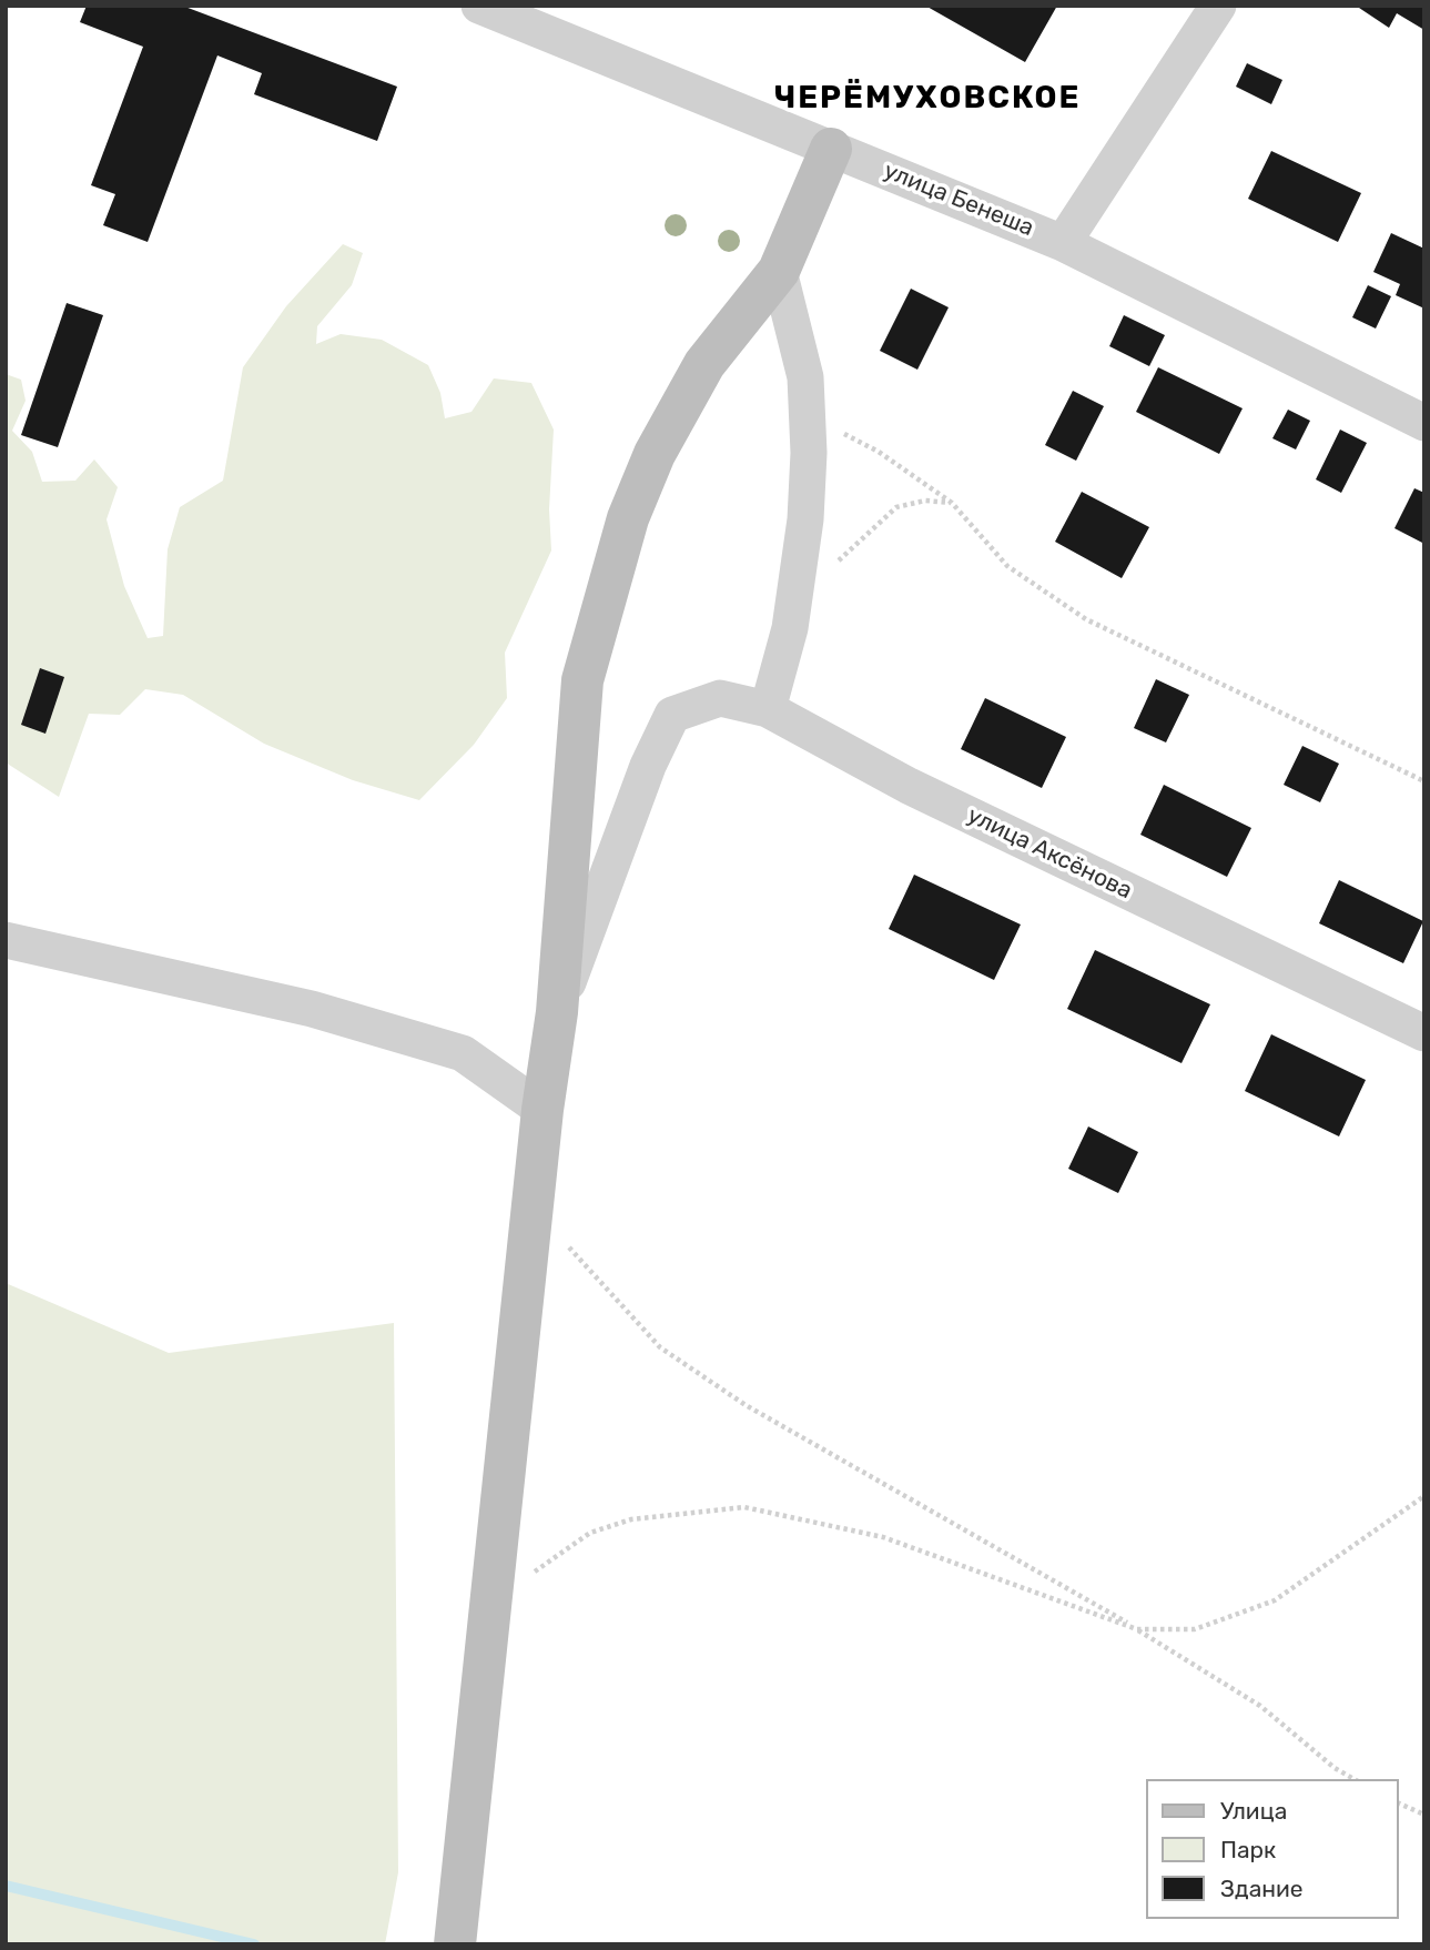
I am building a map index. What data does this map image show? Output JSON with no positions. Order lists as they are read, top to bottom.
{
  "streets": {
    "street": ["улица Бенеша", "улица Аксёнова"]
  },
  "districts": ["ЧЕРЁМУХОВСКОЕ"],
  "legend": ["Улица", "Парк", "Здание"]
}
